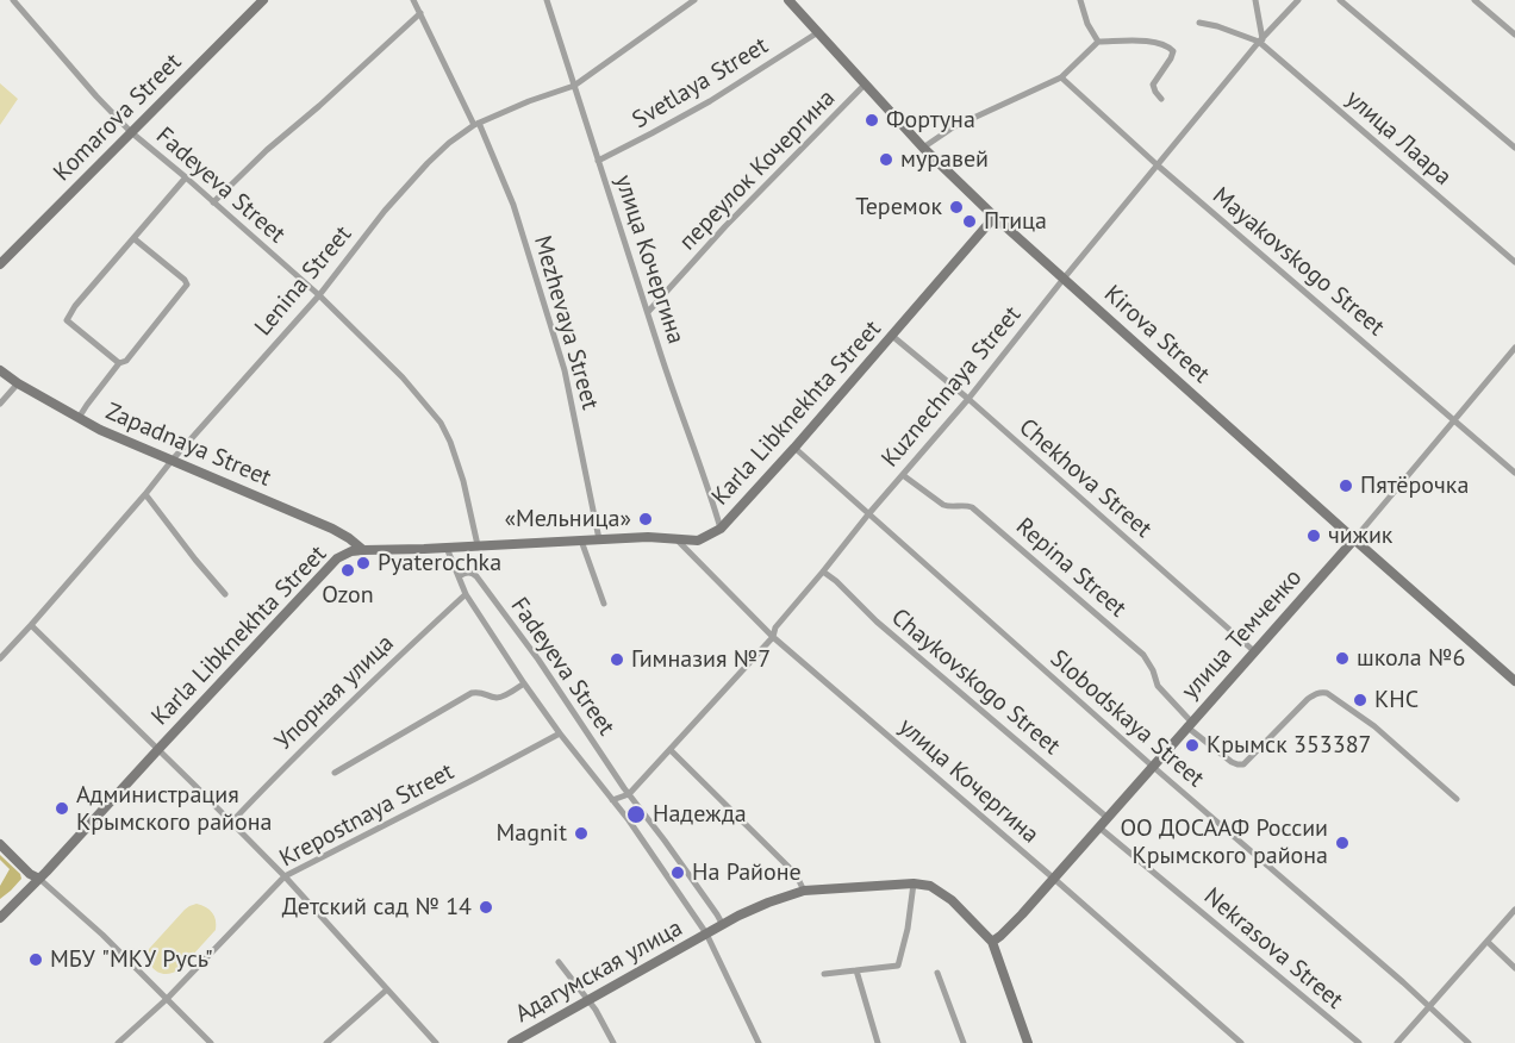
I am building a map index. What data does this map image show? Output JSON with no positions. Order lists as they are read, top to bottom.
{
  "streets": {
    "main road": [
      "Komarova Street",
      "Kirova Street",
      "Karla Libknekhta Street",
      "Zapadnaya Street",
      "улица Темченко",
      "Адагумская улица"
    ],
    "street": [
      "Svetlaya Street",
      "улица Лаара",
      "переулок Кочергина",
      "Fadeyeva Street",
      "улица Кочергина",
      "Mayakovskogo Street",
      "Lenina Street",
      "Mezhevaya Street",
      "Kuznechnaya Street",
      "Chekhova Street",
      "Repina Street",
      "Chaykovskogo Street",
      "Упорная улица",
      "Slobodskaya Street",
      "Krepostnaya Street",
      "Nekrasova Street"
    ]
  },
  "crossings": [
    ["Svetlaya Street", "улица Кочергина"],
    ["Svetlaya Street", "Kirova Street"],
    ["Komarova Street", "Fadeyeva Street"],
    ["улица Лаара", "Kuznechnaya Street"],
    ["переулок Кочергина", "улица Кочергина"],
    ["переулок Кочергина", "Kirova Street"],
    ["Fadeyeva Street", "Lenina Street"],
    ["Fadeyeva Street", "Kuznechnaya Street"],
    ["Fadeyeva Street", "Karla Libknekhta Street"],
    ["Fadeyeva Street", "Упорная улица"],
    ["Fadeyeva Street", "Krepostnaya Street"],
    ["Fadeyeva Street", "Адагумская улица"],
    ["улица Кочергина", "Lenina Street"],
    ["улица Кочергина", "Kuznechnaya Street"],
    ["улица Кочергина", "Karla Libknekhta Street"],
    ["улица Кочергина", "улица Темченко"],
    ["Mayakovskogo Street", "Kuznechnaya Street"],
    ["Mayakovskogo Street", "улица Темченко"],
    ["Lenina Street", "Mezhevaya Street"],
    ["Lenina Street", "Zapadnaya Street"],
    ["Mezhevaya Street", "Karla Libknekhta Street"],
    ["Kirova Street", "Kuznechnaya Street"],
    ["Kirova Street", "Karla Libknekhta Street"],
    ["Kirova Street", "улица Темченко"],
    ["Kuznechnaya Street", "Chekhova Street"],
    ["Kuznechnaya Street", "Repina Street"],
    ["Kuznechnaya Street", "Chaykovskogo Street"],
    ["Kuznechnaya Street", "Slobodskaya Street"],
    ["Karla Libknekhta Street", "Zapadnaya Street"],
    ["Karla Libknekhta Street", "Chekhova Street"],
    ["Karla Libknekhta Street", "Slobodskaya Street"],
    ["Chekhova Street", "улица Темченко"],
    ["Repina Street", "улица Темченко"],
    ["улица Темченко", "Chaykovskogo Street"],
    ["улица Темченко", "Slobodskaya Street"],
    ["улица Темченко", "Nekrasova Street"]
  ],
  "places": [
    "Фортуна",
    "муравей",
    "Теремок",
    "Птица",
    "Пятёрочка",
    "«Мельница»",
    "чижик",
    "Pyaterochka",
    "Ozon",
    "школа №6",
    "Гимназия №7",
    "КНС",
    "Крымск 353387",
    "Администрация Крымского района",
    "Надежда",
    "Magnit",
    "ОО ДОСААФ России Крымского района",
    "На Районе",
    "Детский сад № 14",
    "МБУ \"МКУ Русь\""
  ]
}
